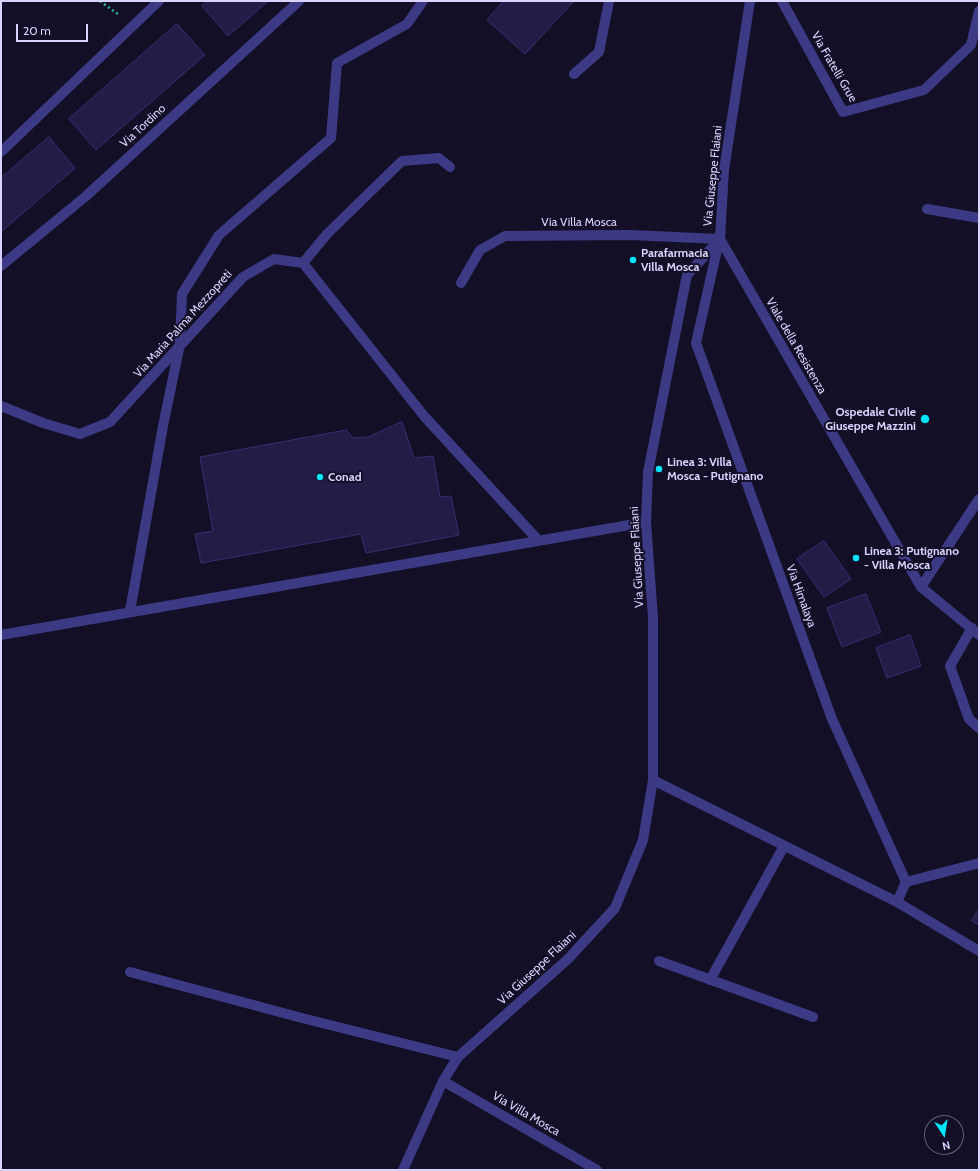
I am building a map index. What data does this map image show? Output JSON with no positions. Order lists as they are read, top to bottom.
{
  "streets": {
    "street": [
      "Via Fratelli Grue",
      "Via Tordino",
      "Via Giuseppe Flaiani",
      "Via Villa Mosca",
      "Via Maria Palma Mezzopreti",
      "Viale della Resistenza",
      "Via Himalaya"
    ]
  },
  "crossings": [
    ["Via Giuseppe Flaiani", "Via Villa Mosca"],
    ["Via Giuseppe Flaiani", "Viale della Resistenza"],
    ["Via Giuseppe Flaiani", "Via Himalaya"],
    ["Via Villa Mosca", "Viale della Resistenza"],
    ["Via Villa Mosca", "Via Himalaya"],
    ["Viale della Resistenza", "Via Himalaya"]
  ],
  "places": [
    "Parafarmacia Villa Mosca",
    "Ospedale Civile Giuseppe Mazzini",
    "Linea 3: Villa Mosca - Putignano",
    "Conad",
    "Linea 3: Putignano - Villa Mosca"
  ],
  "scale_bar": "20 m",
  "north": "bottom"
}
